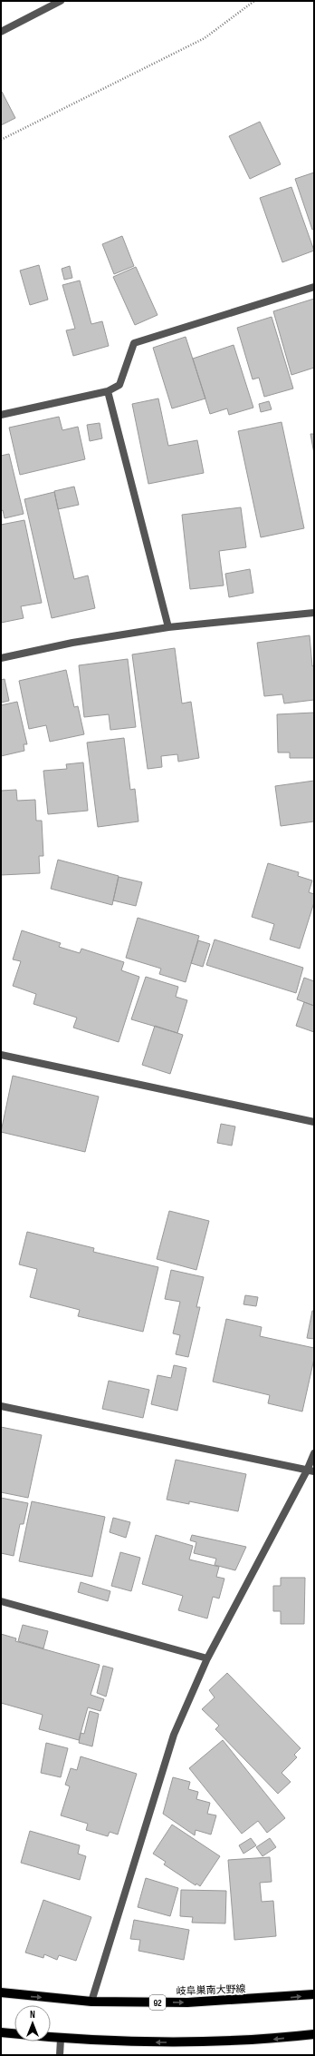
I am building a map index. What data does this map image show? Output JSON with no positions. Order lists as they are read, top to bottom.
{
  "streets": {
    "main road": ["岐阜巣南大野線", "92"]
  },
  "north": "top"
}
